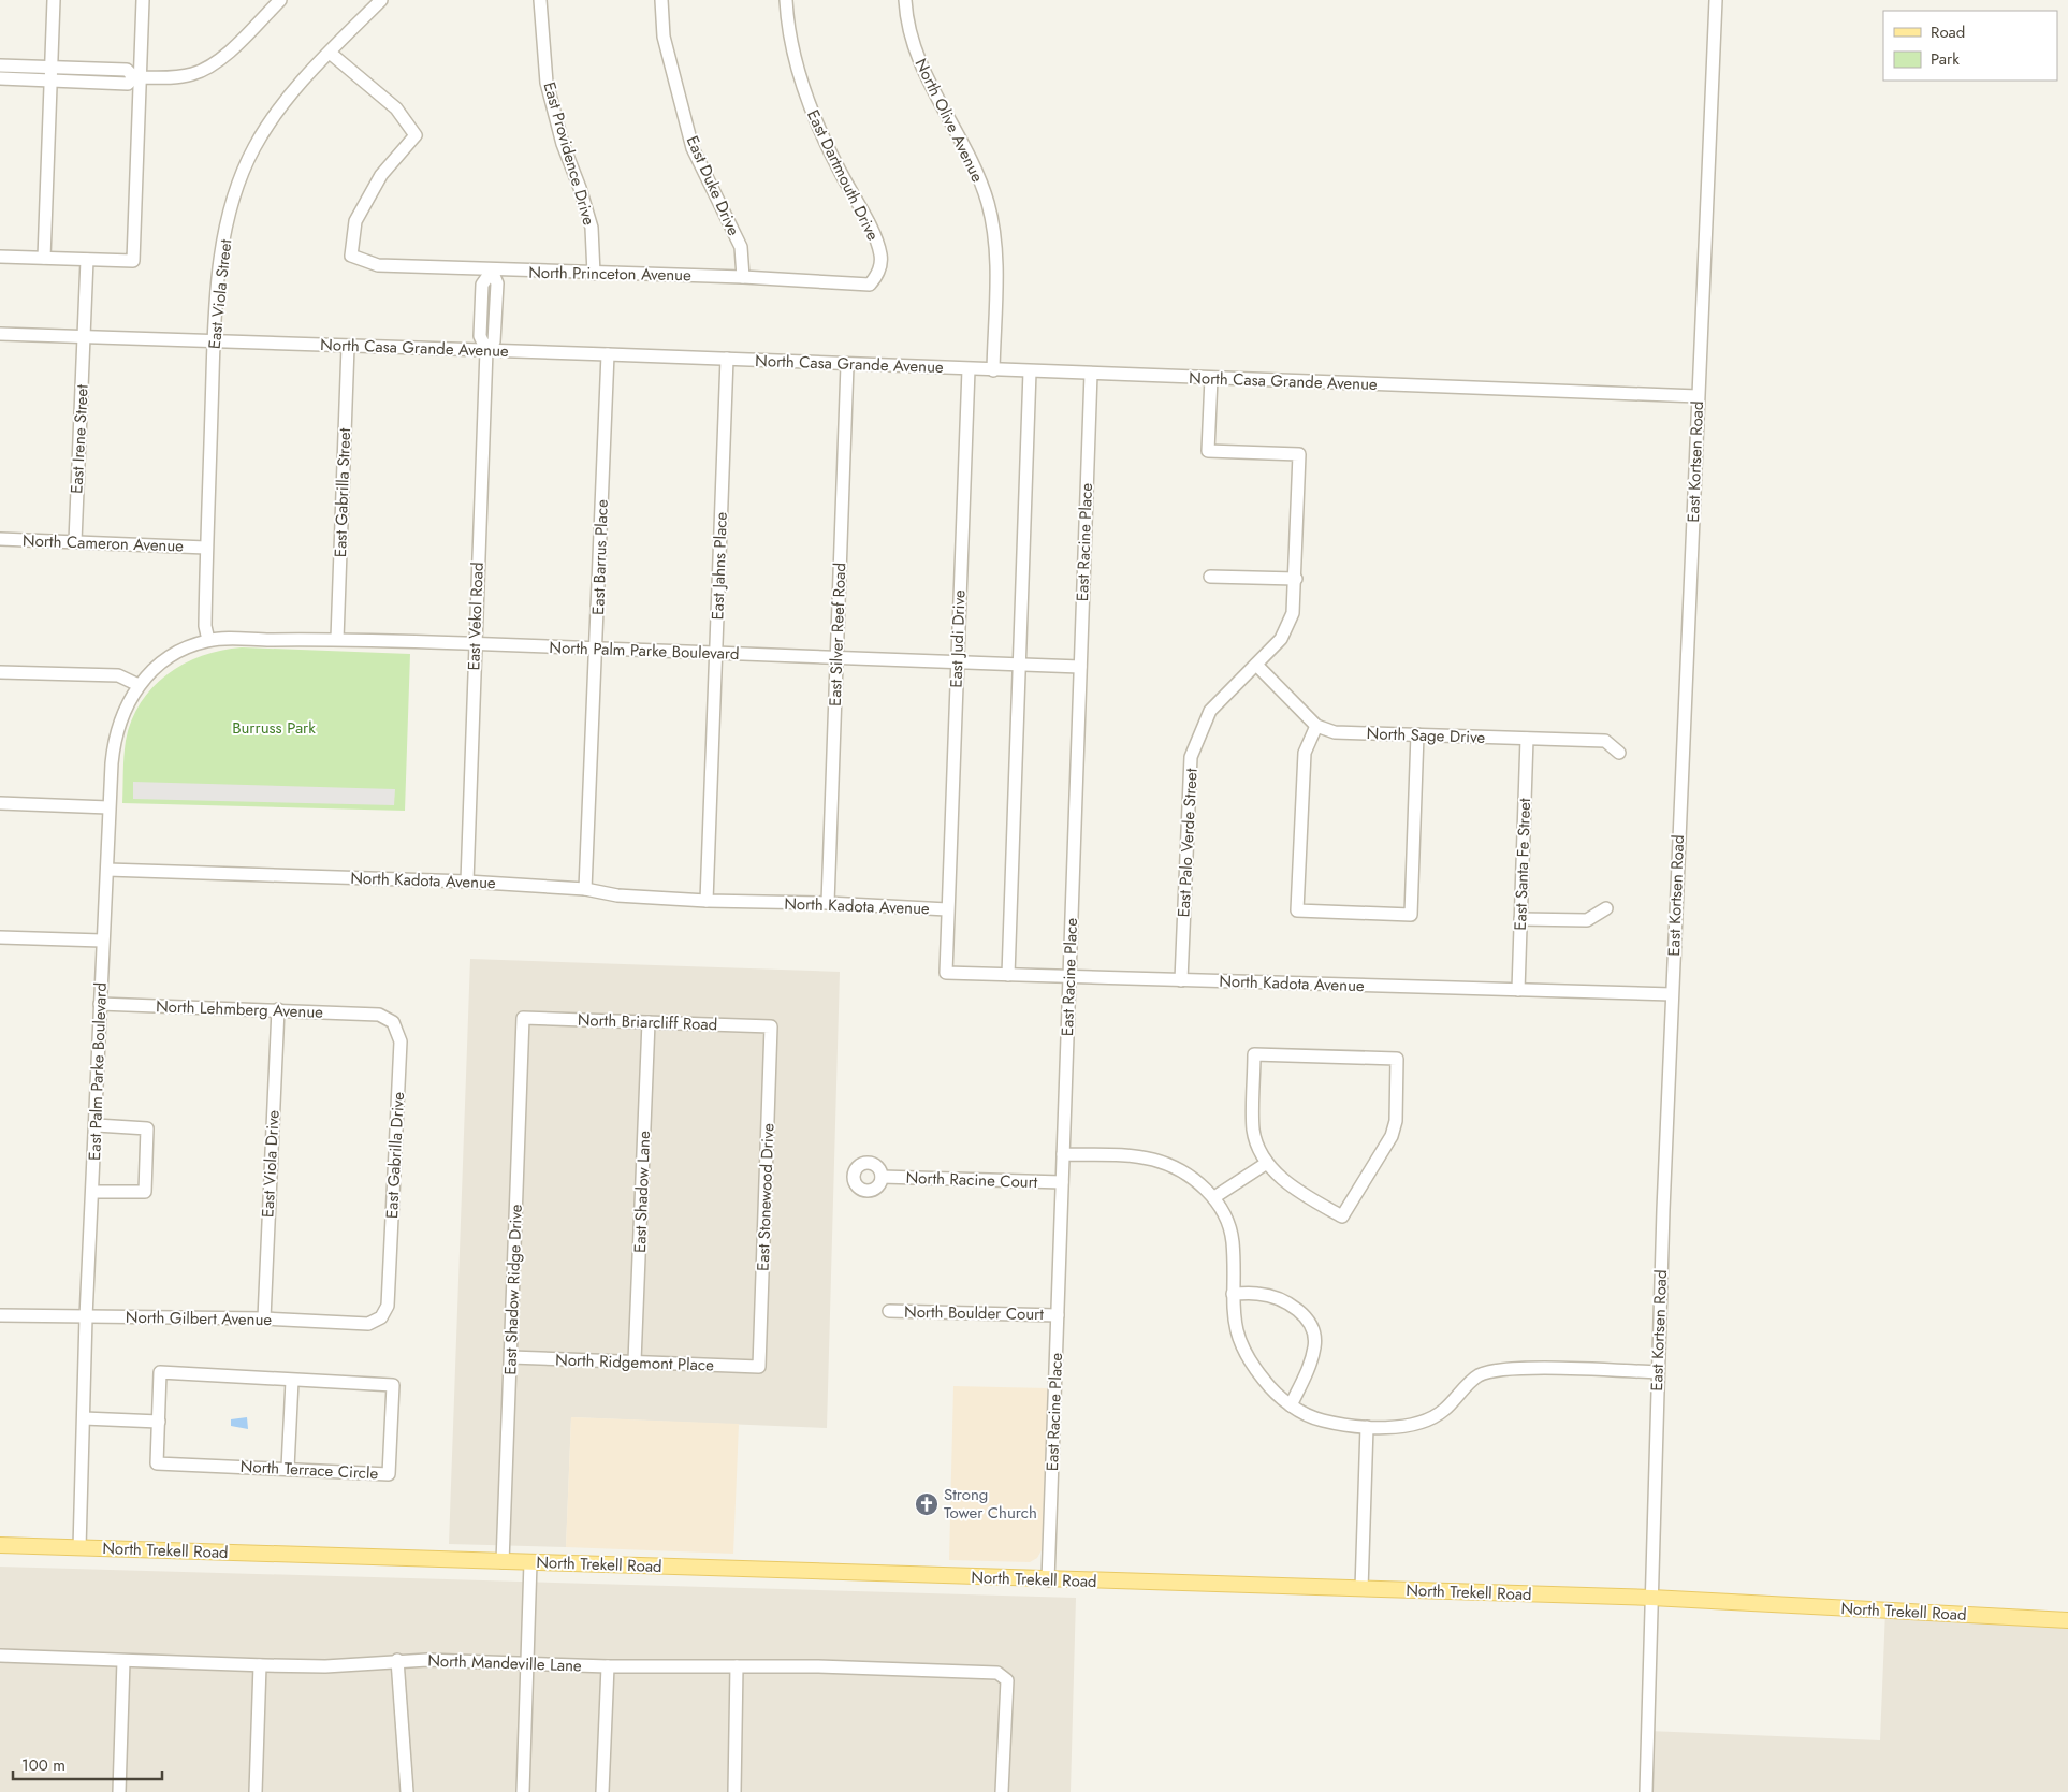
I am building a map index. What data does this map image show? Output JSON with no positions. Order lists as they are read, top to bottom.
{
  "streets": {
    "main road": ["North Trekell Road"],
    "street": [
      "North Olive Avenue",
      "East Providence Drive",
      "East Dartmouth Drive",
      "East Duke Drive",
      "North Princeton Avenue",
      "East Viola Street",
      "North Casa Grande Avenue",
      "East Irene Street",
      "East Kortsen Road",
      "East Gabrilla Street",
      "East Racine Place",
      "North Cameron Avenue",
      "East Barrus Place",
      "East Jahns Place",
      "East Vekol Road",
      "East Silver Reef Road",
      "East Judi Drive",
      "North Palm Parke Boulevard",
      "North Sage Drive",
      "East Palo Verde Street",
      "East Santa Fe Street",
      "North Kadota Avenue",
      "North Lehmberg Avenue",
      "North Briarcliff Road",
      "East Palm Parke Boulevard",
      "East Gabrilla Drive",
      "East Viola Drive",
      "North Racine Court",
      "East Shadow Lane",
      "East Stonewood Drive",
      "East Shadow Ridge Drive",
      "North Boulder Court",
      "North Gilbert Avenue",
      "North Ridgemont Place",
      "North Terrace Circle",
      "North Mandeville Lane"
    ]
  },
  "crossings": [
    ["North Olive Avenue", "North Casa Grande Avenue"],
    ["East Providence Drive", "North Princeton Avenue"],
    ["East Dartmouth Drive", "North Princeton Avenue"],
    ["East Duke Drive", "North Princeton Avenue"],
    ["North Princeton Avenue", "East Viola Street"],
    ["North Princeton Avenue", "East Vekol Road"],
    ["East Viola Street", "North Casa Grande Avenue"],
    ["East Viola Street", "North Cameron Avenue"],
    ["East Viola Street", "North Palm Parke Boulevard"],
    ["East Viola Street", "East Palm Parke Boulevard"],
    ["North Casa Grande Avenue", "East Irene Street"],
    ["North Casa Grande Avenue", "East Kortsen Road"],
    ["North Casa Grande Avenue", "East Gabrilla Street"],
    ["North Casa Grande Avenue", "East Racine Place"],
    ["North Casa Grande Avenue", "East Barrus Place"],
    ["North Casa Grande Avenue", "East Jahns Place"],
    ["North Casa Grande Avenue", "East Vekol Road"],
    ["North Casa Grande Avenue", "East Silver Reef Road"],
    ["North Casa Grande Avenue", "East Judi Drive"],
    ["North Casa Grande Avenue", "East Palo Verde Street"],
    ["East Irene Street", "North Cameron Avenue"],
    ["East Kortsen Road", "North Kadota Avenue"],
    ["East Kortsen Road", "North Trekell Road"],
    ["East Gabrilla Street", "North Palm Parke Boulevard"],
    ["East Racine Place", "North Palm Parke Boulevard"],
    ["East Racine Place", "North Kadota Avenue"],
    ["East Racine Place", "North Racine Court"],
    ["East Racine Place", "North Boulder Court"],
    ["East Racine Place", "North Trekell Road"],
    ["East Barrus Place", "North Palm Parke Boulevard"],
    ["East Barrus Place", "North Kadota Avenue"],
    ["East Jahns Place", "North Palm Parke Boulevard"],
    ["East Jahns Place", "North Kadota Avenue"],
    ["East Vekol Road", "North Palm Parke Boulevard"],
    ["East Vekol Road", "North Kadota Avenue"],
    ["East Silver Reef Road", "North Palm Parke Boulevard"],
    ["East Silver Reef Road", "North Kadota Avenue"],
    ["East Judi Drive", "North Palm Parke Boulevard"],
    ["East Judi Drive", "North Kadota Avenue"],
    ["North Palm Parke Boulevard", "East Palm Parke Boulevard"],
    ["North Sage Drive", "East Santa Fe Street"],
    ["East Palo Verde Street", "North Kadota Avenue"],
    ["East Santa Fe Street", "North Kadota Avenue"],
    ["North Kadota Avenue", "East Palm Parke Boulevard"],
    ["North Lehmberg Avenue", "East Palm Parke Boulevard"],
    ["North Lehmberg Avenue", "East Gabrilla Drive"],
    ["North Lehmberg Avenue", "East Viola Drive"],
    ["North Briarcliff Road", "East Shadow Lane"],
    ["North Briarcliff Road", "East Stonewood Drive"],
    ["North Briarcliff Road", "East Shadow Ridge Drive"],
    ["East Palm Parke Boulevard", "North Gilbert Avenue"],
    ["East Palm Parke Boulevard", "North Trekell Road"],
    ["East Gabrilla Drive", "North Gilbert Avenue"],
    ["East Viola Drive", "North Gilbert Avenue"],
    ["East Shadow Lane", "North Ridgemont Place"],
    ["East Stonewood Drive", "North Ridgemont Place"],
    ["East Shadow Ridge Drive", "North Ridgemont Place"],
    ["East Shadow Ridge Drive", "North Trekell Road"]
  ],
  "parks": ["Burruss Park"],
  "places": {
    "church": ["Strong Tower Church"]
  },
  "legend": ["Road", "Park"],
  "scale_bar": "100 m"
}
